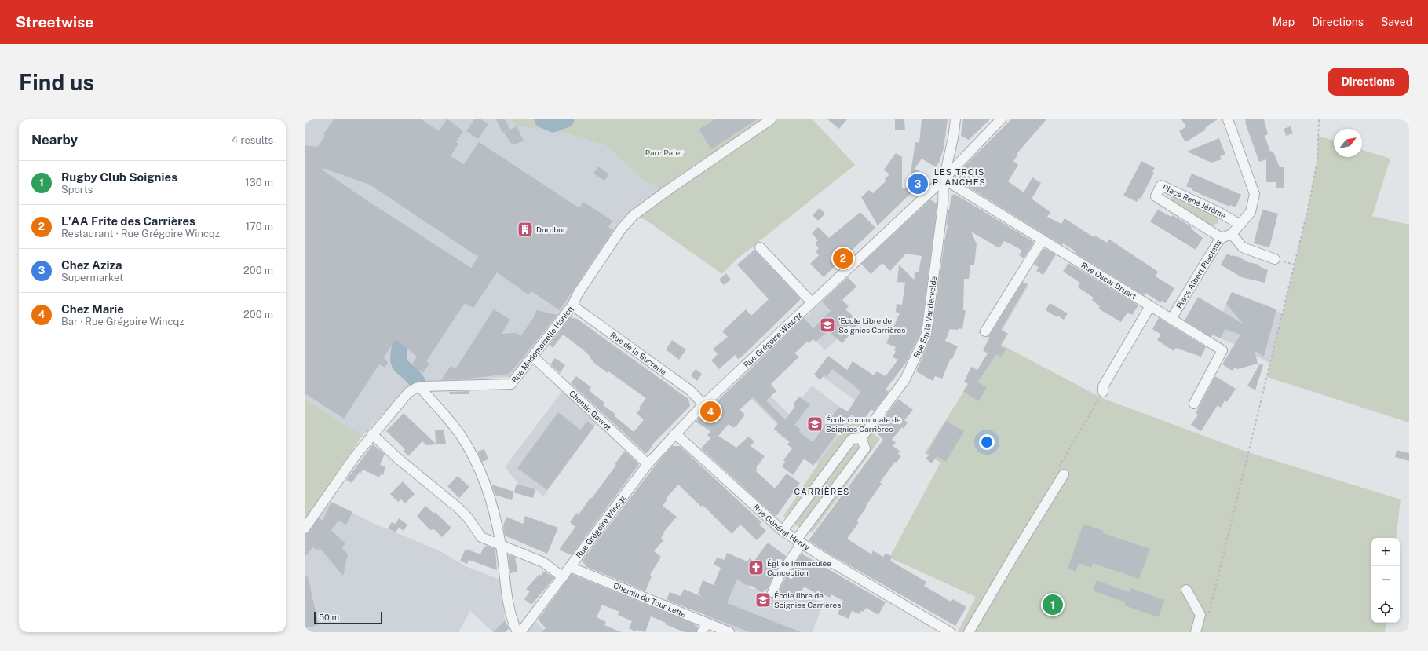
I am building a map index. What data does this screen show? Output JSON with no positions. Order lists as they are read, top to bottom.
{
  "streets": {
    "street": [
      "Place René Jérôme",
      "Place Albert Plaetens",
      "Rue Oscar Druart",
      "Rue Émile Vandervelde",
      "Rue Grégoire Wincqz",
      "Rue Mademoiselle Hanicq",
      "Rue de la Sucrerie",
      "Chemin Gavrot",
      "Rue Général Henry",
      "Chemin du Tour Lette"
    ]
  },
  "crossings": [
    ["Place René Jérôme", "Place Albert Plaetens"],
    ["Place Albert Plaetens", "Rue Oscar Druart"],
    ["Rue Oscar Druart", "Rue Émile Vandervelde"],
    ["Rue Oscar Druart", "Rue Grégoire Wincqz"],
    ["Rue Émile Vandervelde", "Rue Grégoire Wincqz"],
    ["Rue Grégoire Wincqz", "Rue de la Sucrerie"],
    ["Rue Grégoire Wincqz", "Chemin Gavrot"],
    ["Rue Grégoire Wincqz", "Rue Général Henry"],
    ["Rue Grégoire Wincqz", "Chemin du Tour Lette"],
    ["Rue Mademoiselle Hanicq", "Rue de la Sucrerie"],
    ["Rue Mademoiselle Hanicq", "Chemin Gavrot"]
  ],
  "districts": ["LES TROIS PLANCHES", "CARRIÈRES"],
  "parks": ["Parc Pater"],
  "places": {
    "building": ["Durobor"],
    "school or university": ["'Ecole Libre de Soignies Carrières", "École communale de Soignies Carrières", "École libre de Soignies Carrières"],
    "church": ["Église Immaculée Conception"]
  },
  "scale_bar": "50 m",
  "north": "top right",
  "page": {
    "header": "Streetwise",
    "nav": ["Map", "Directions", "Saved"],
    "buttons": "Directions",
    "title": "Find us",
    "heading": ["Nearby", "4 results"],
    "list": [
      {
        "mark": "1",
        "name": "Rugby Club Soignies",
        "note": "Sports",
        "value": "130 m"
      },
      {
        "mark": "2",
        "name": "L'AA Frite des Carrières",
        "note": "Restaurant · Rue Grégoire Wincqz",
        "value": "170 m"
      },
      {
        "mark": "3",
        "name": "Chez Aziza",
        "note": "Supermarket",
        "value": "200 m"
      },
      {
        "mark": "4",
        "name": "Chez Marie",
        "note": "Bar · Rue Grégoire Wincqz",
        "value": "200 m"
      }
    ],
    "pins": [
      "3",
      "2",
      "4",
      "1"
    ],
    "map_buttons": ["+", "−"],
    "scale": "50 m"
  }
}
